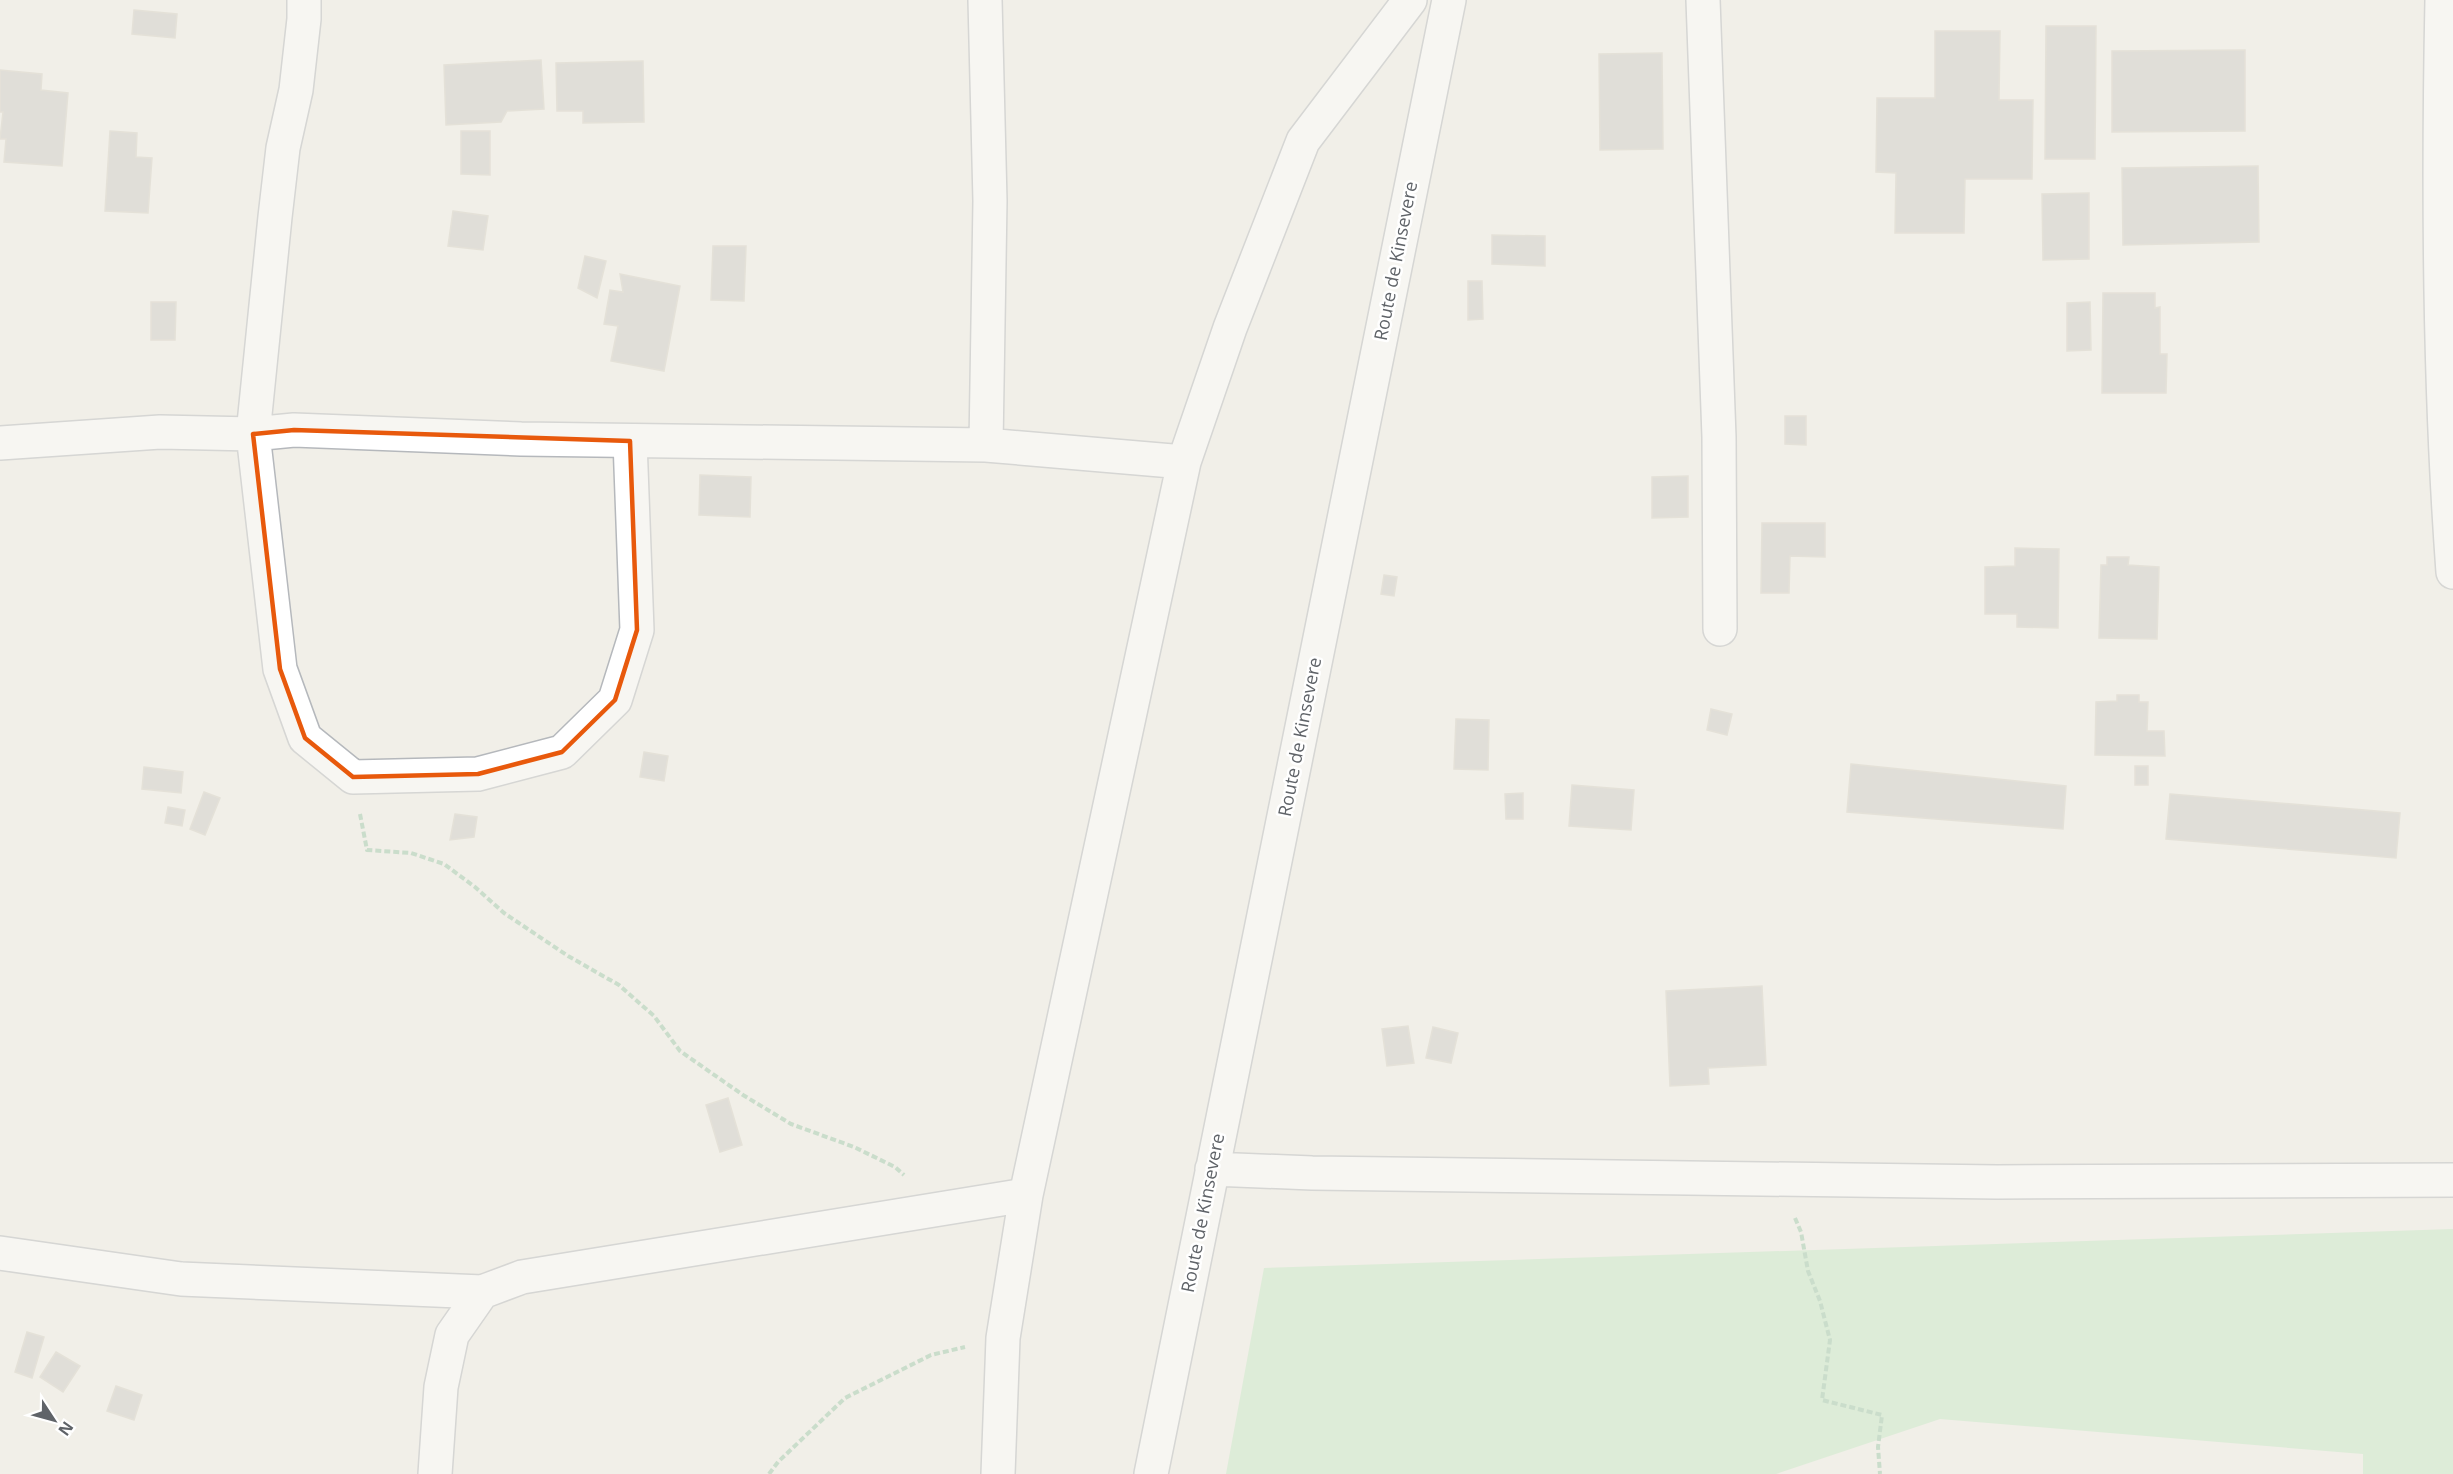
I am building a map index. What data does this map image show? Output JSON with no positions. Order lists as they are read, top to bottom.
{
  "streets": {
    "street": ["Route de Kinsevere"]
  },
  "north": "bottom right"
}
